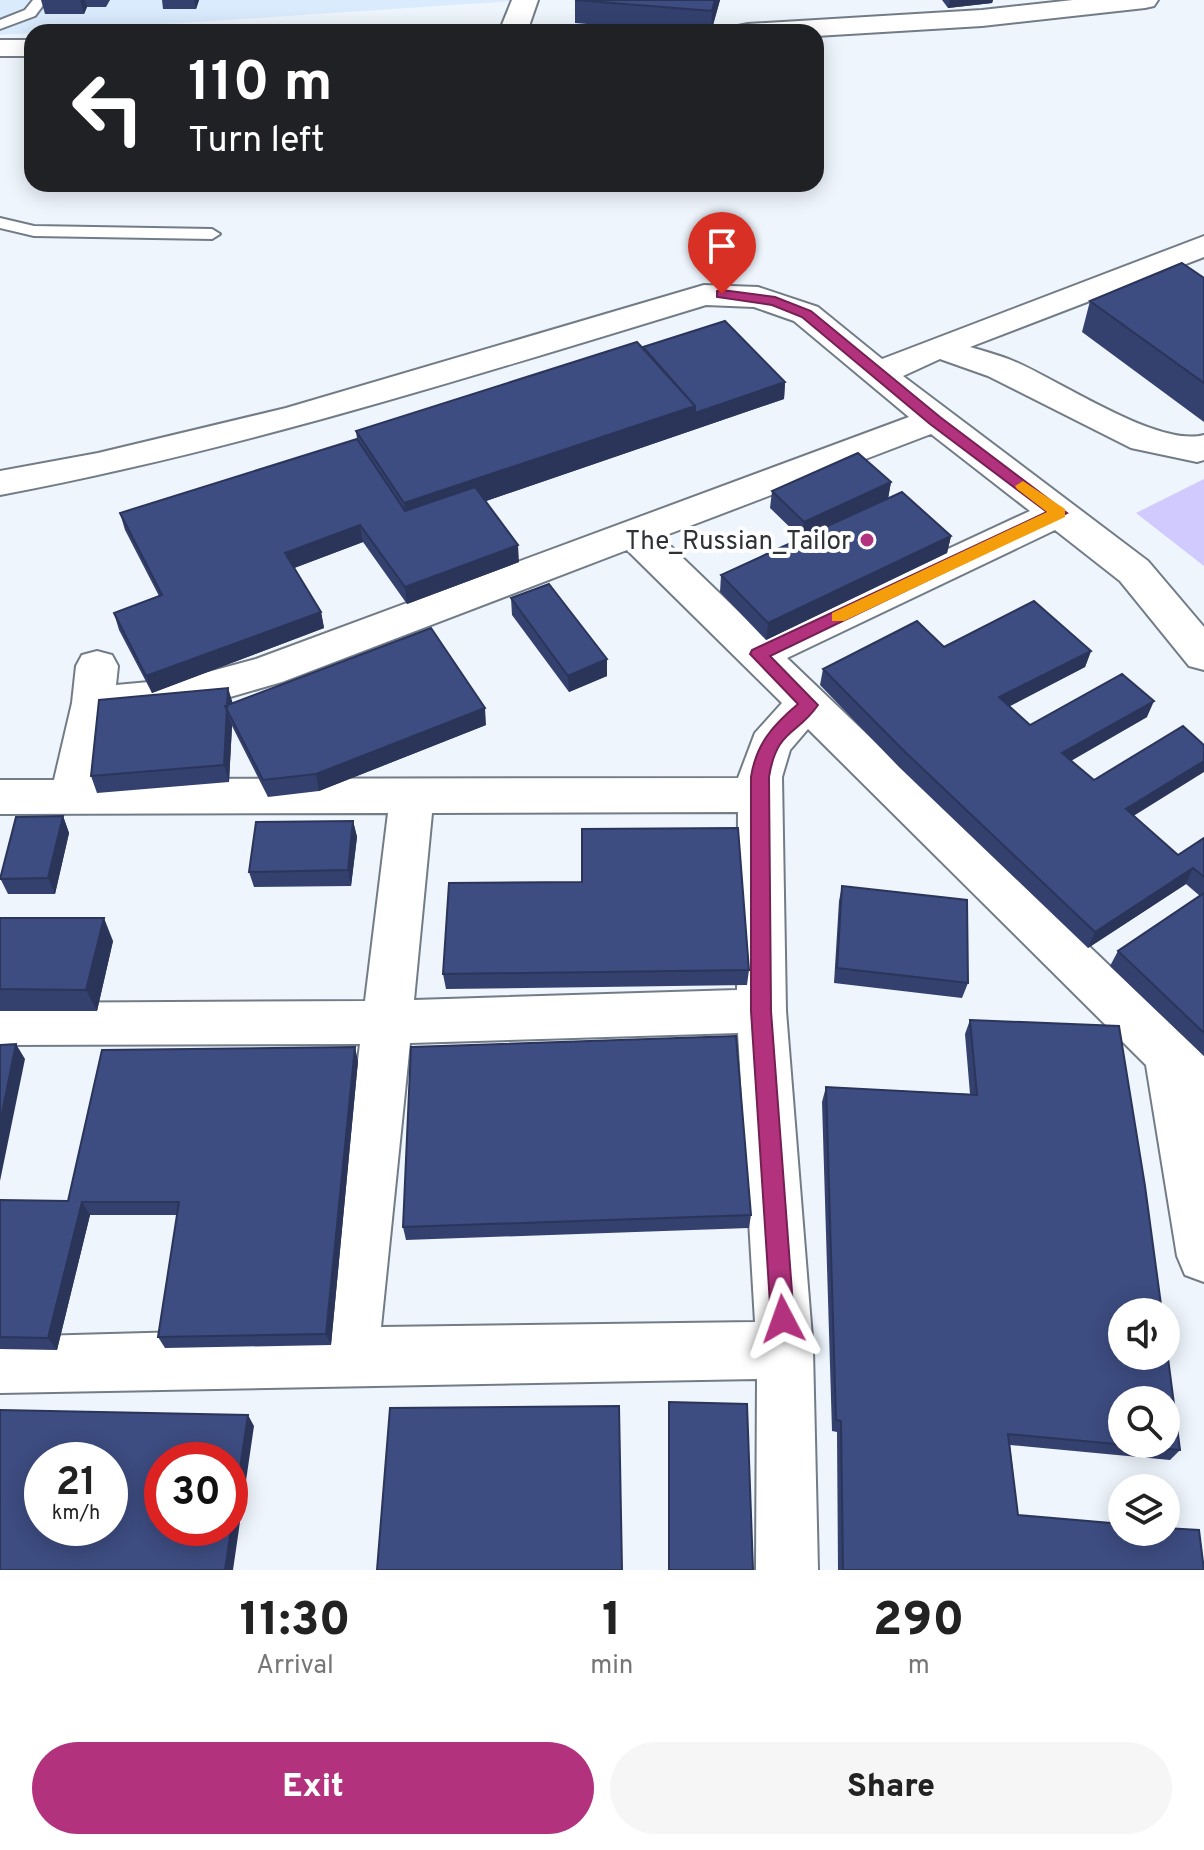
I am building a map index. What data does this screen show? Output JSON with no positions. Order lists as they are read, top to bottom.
{
  "places": ["The_Russian_Tailor"],
  "page": {
    "turn": ["110 m", "Turn left"],
    "speed": "21 km/h",
    "limit": "30",
    "eta": [
      "11:30",
      "Arrival",
      "1",
      "min",
      "290",
      "m"
    ],
    "buttons": ["Exit", "Share"]
  }
}
